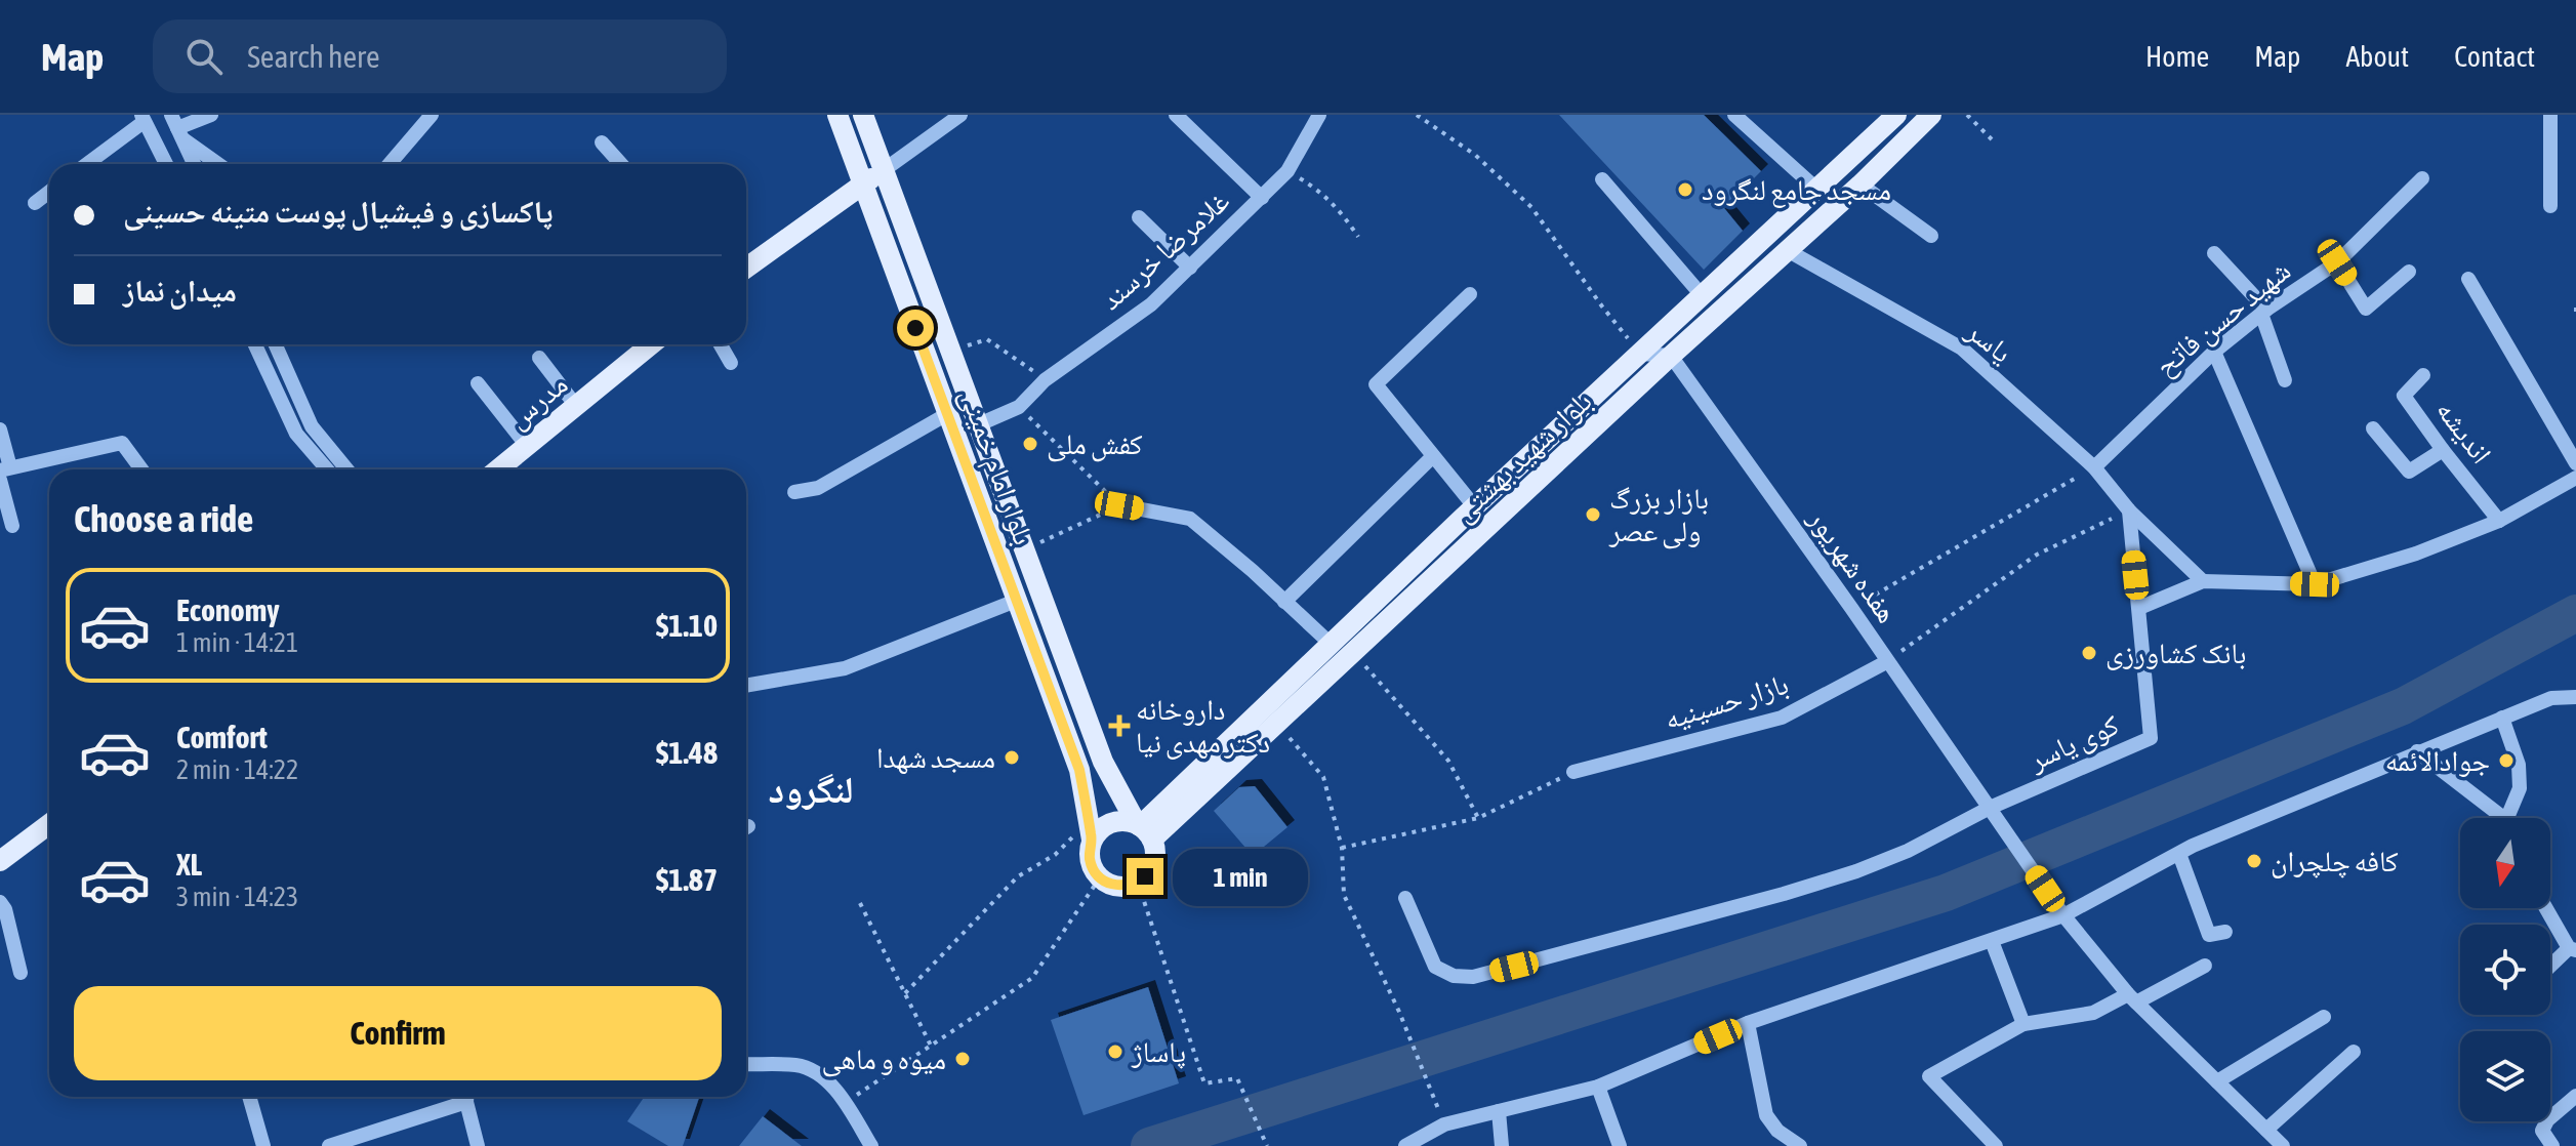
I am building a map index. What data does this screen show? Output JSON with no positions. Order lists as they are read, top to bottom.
{
  "streets": {
    "main road": ["مدرس", "بلوار شهید بهشتی", "بلوار امام خمینی"],
    "street": [
      "غلامرضا خرسند",
      "شهید حسن فاتح",
      "یاسر",
      "اندیشه",
      "هفده شهریور",
      "بازار حسینیه",
      "کوی یاسر"
    ]
  },
  "crossings": [
    ["غلامرضا خرسند", "بلوار امام خمینی"],
    ["شهید حسن فاتح", "یاسر"],
    ["یاسر", "بلوار شهید بهشتی"],
    ["یاسر", "کوی یاسر"],
    ["بلوار شهید بهشتی", "بلوار امام خمینی"],
    ["بلوار شهید بهشتی", "هفده شهریور"],
    ["هفده شهریور", "بازار حسینیه"],
    ["هفده شهریور", "کوی یاسر"]
  ],
  "districts": ["لنگرود"],
  "places": {
    "other": [
      "مسجد جامع لنگرود",
      "کفش ملی",
      "بازار بزرگ ولی عصر",
      "بانک کشاورزی",
      "مسجد شهدا",
      "جوادالائمه",
      "کافه چلچران",
      "پاساژ",
      "میوه و ماهی"
    ],
    "health": ["داروخانه دکتر مهدی نیا"]
  },
  "north": "bottom",
  "page": {
    "header": "Map",
    "search": "Search here",
    "nav": [
      "Home",
      "Map",
      "About",
      "Contact"
    ],
    "banner": ["پاکسازی و فیشیال پوست متینه حسینی", "میدان نماز"],
    "heading": "Choose a ride",
    "list": [
      {
        "name": "Economy",
        "note": "1 min · 14:21",
        "value": "$1.10"
      },
      {
        "name": "Comfort",
        "note": "2 min · 14:22",
        "value": "$1.48"
      },
      {
        "name": "XL",
        "note": "3 min · 14:23",
        "value": "$1.87"
      }
    ],
    "bubble": "1 min",
    "buttons": "Confirm"
  }
}
